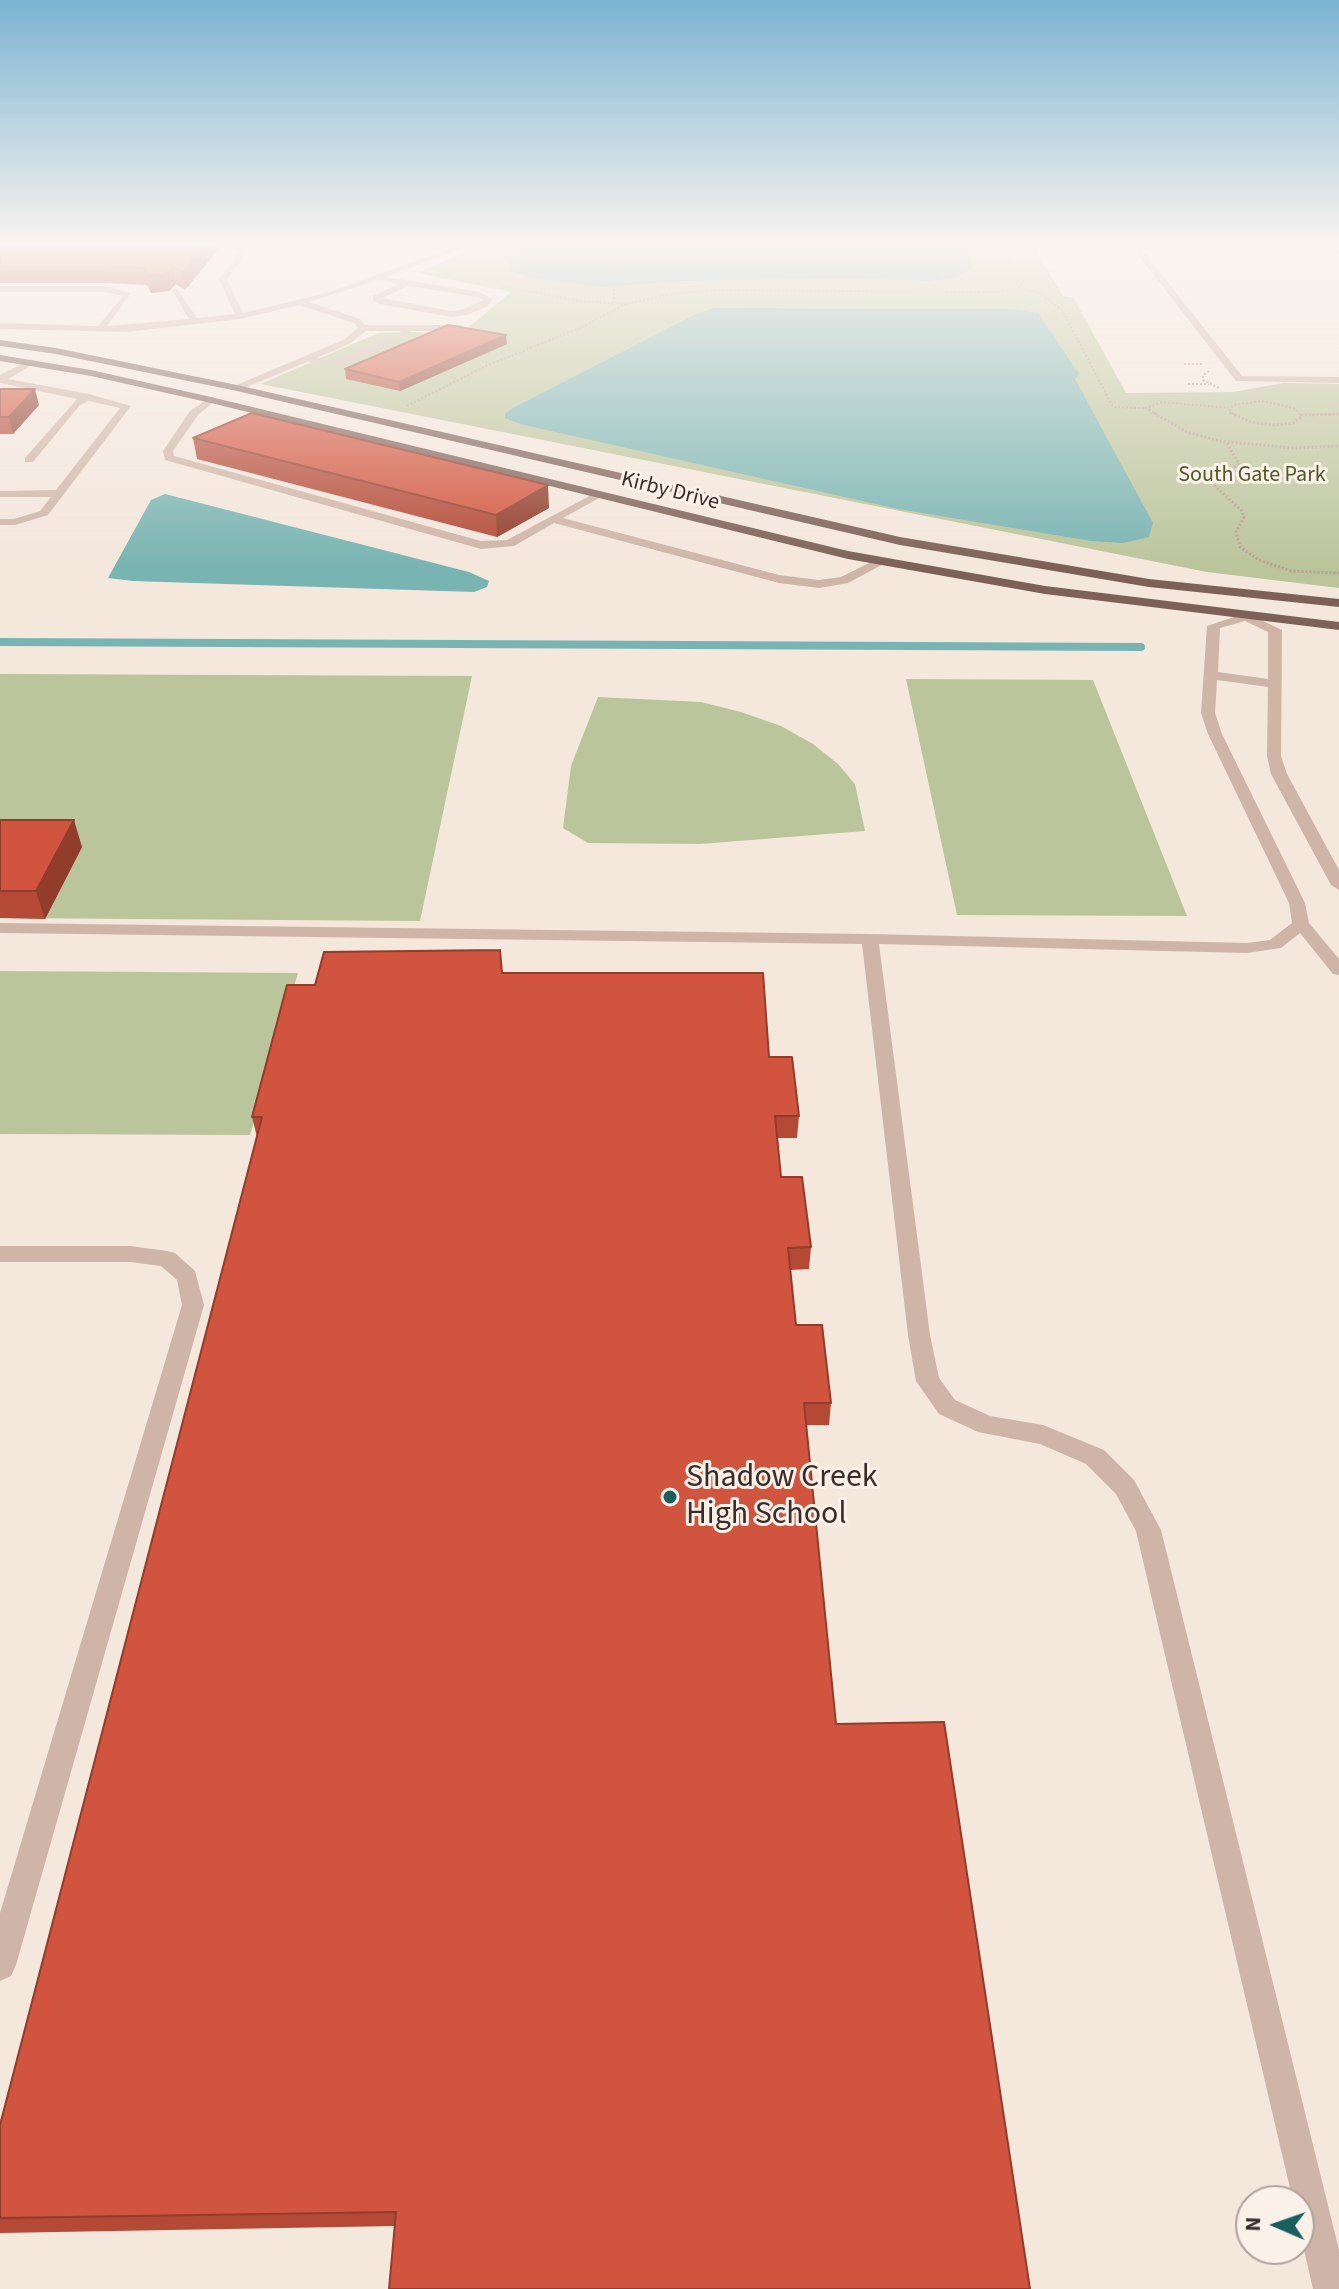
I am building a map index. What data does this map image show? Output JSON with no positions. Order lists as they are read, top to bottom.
{
  "streets": {
    "main road": ["Kirby Drive"]
  },
  "parks": ["South Gate Park"],
  "places": ["Shadow Creek High School"],
  "north": "left"
}
